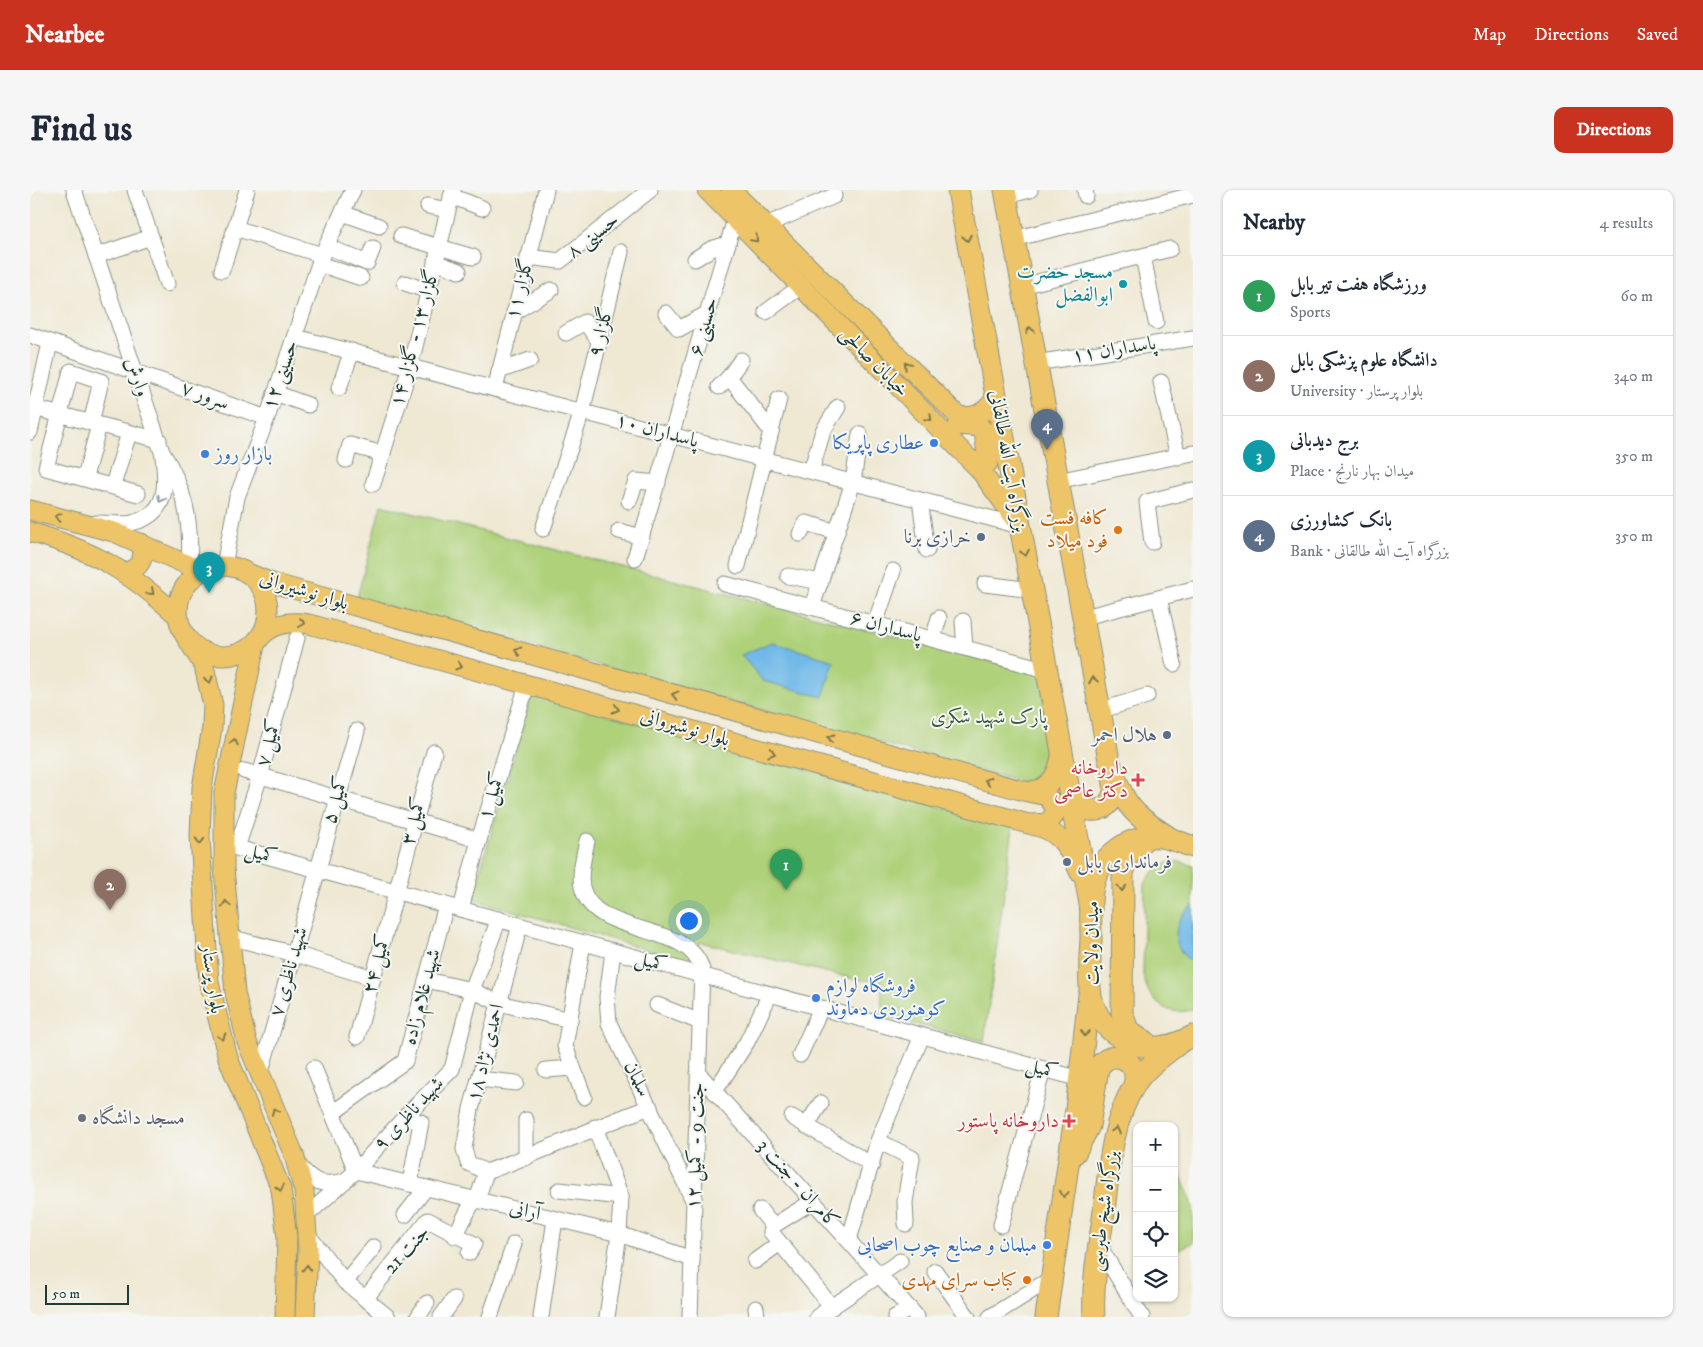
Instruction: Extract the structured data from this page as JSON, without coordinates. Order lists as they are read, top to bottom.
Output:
{
  "streets": {
    "highway": ["بزرگراه آیت الله طالقانی", "میدان ولایت", "بزرگراه شیخ طبرسی"],
    "main road": ["خیابان صالحی", "بلوار نوشیروانی", "بلوار پرستار"],
    "street": [
      "حسینی ۸",
      "گلزار ١١",
      "حسینی ۶",
      "گلزار ٩",
      "گلزار ۱۳ - گلزار ۱۴",
      "پاسداران ١١",
      "حسینی ۱۲",
      "وارش",
      "سرور ۷",
      "پاسداران ١٠",
      "پاسداران ۶",
      "کمیل ۷",
      "کمیل ۱",
      "کمیل ۵",
      "کمیل ۳",
      "کمیل",
      "کمیل ۲۴",
      "شهید ناظری ۷",
      "شهید غلام زاده",
      "احمدی نژاد ۱۸",
      "سلمان",
      "شهید ناظری ۹",
      "جنت 9 - کمیل ۱۲",
      "کامران - جنت 3",
      "آرانی",
      "جنت 21"
    ]
  },
  "crossings": [
    ["حسینی ۸", "گلزار ١١"],
    ["گلزار ١١", "پاسداران ١٠"],
    ["حسینی ۶", "خیابان صالحی"],
    ["حسینی ۶", "پاسداران ١٠"],
    ["گلزار ٩", "پاسداران ١٠"],
    ["گلزار ۱۳ - گلزار ۱۴", "پاسداران ١٠"],
    ["خیابان صالحی", "پاسداران ١٠"],
    ["خیابان صالحی", "بزرگراه آیت الله طالقانی"],
    ["حسینی ۱۲", "وارش"],
    ["حسینی ۱۲", "سرور ۷"],
    ["حسینی ۱۲", "پاسداران ١٠"],
    ["حسینی ۱۲", "بلوار نوشیروانی"],
    ["حسینی ۱۲", "بلوار پرستار"],
    ["وارش", "سرور ۷"],
    ["وارش", "بلوار نوشیروانی"],
    ["وارش", "بلوار پرستار"],
    ["پاسداران ١٠", "بزرگراه آیت الله طالقانی"],
    ["بزرگراه آیت الله طالقانی", "بلوار نوشیروانی"],
    ["بزرگراه آیت الله طالقانی", "پاسداران ۶"],
    ["بزرگراه آیت الله طالقانی", "میدان ولایت"],
    ["بلوار نوشیروانی", "کمیل ۱"],
    ["بلوار نوشیروانی", "بلوار پرستار"],
    ["کمیل ۷", "کمیل"],
    ["کمیل ۷", "بلوار پرستار"],
    ["کمیل ۱", "کمیل"],
    ["کمیل ۵", "کمیل"],
    ["کمیل ۵", "شهید ناظری ۷"],
    ["کمیل ۳", "کمیل"],
    ["کمیل ۳", "کمیل ۲۴"],
    ["کمیل", "کمیل ۲۴"],
    ["کمیل", "شهید ناظری ۷"],
    ["کمیل", "بلوار پرستار"],
    ["کمیل", "شهید غلام زاده"],
    ["کمیل", "احمدی نژاد ۱۸"],
    ["کمیل", "سلمان"],
    ["کمیل", "شهید ناظری ۹"],
    ["کمیل", "جنت 9 - کمیل ۱۲"],
    ["کمیل", "بزرگراه شیخ طبرسی"],
    ["میدان ولایت", "بزرگراه شیخ طبرسی"],
    ["شهید ناظری ۷", "بلوار پرستار"],
    ["بلوار پرستار", "شهید ناظری ۹"],
    ["بلوار پرستار", "آرانی"],
    ["سلمان", "جنت 9 - کمیل ۱۲"],
    ["شهید ناظری ۹", "آرانی"],
    ["جنت 9 - کمیل ۱۲", "کامران - جنت 3"],
    ["جنت 9 - کمیل ۱۲", "آرانی"]
  ],
  "parks": ["پارک شهید شکری"],
  "places": {
    "other": [
      "مسجد حضرت ابوالفضل",
      "عطاری پاپریکا",
      "بازار روز",
      "کافه فست فود میلاد",
      "خرازی برنا",
      "هلال احمر",
      "فرمانداری بابل",
      "فروشگاه لوازم کوهنوردی دماوند",
      "مسجد دانشگاه",
      "مبلمان و صنایع چوب اصحابی",
      "کباب سرای مهدی"
    ],
    "health": ["داروخانه دکتر عاصمی", "داروخانه پاستور"]
  },
  "scale_bar": "50 m",
  "page": {
    "header": "Nearbee",
    "nav": ["Map", "Directions", "Saved"],
    "buttons": "Directions",
    "title": "Find us",
    "heading": ["Nearby", "4 results"],
    "list": [
      {
        "mark": "1",
        "name": "ورزشگاه هفت تیر بابل",
        "note": "Sports",
        "value": "60 m"
      },
      {
        "mark": "2",
        "name": "دانشگاه علوم پزشکی بابل",
        "note": "University · بلوار پرستار",
        "value": "340 m"
      },
      {
        "mark": "3",
        "name": "برج دیدبانی",
        "note": "Place · میدان بهار نارنج",
        "value": "350 m"
      },
      {
        "mark": "4",
        "name": "بانک کشاورزی",
        "note": "Bank · بزرگراه آیت الله طالقانی",
        "value": "350 m"
      }
    ],
    "pins": [
      "4",
      "3",
      "1",
      "2"
    ],
    "map_buttons": ["+", "−"],
    "scale": "50 m"
  }
}
